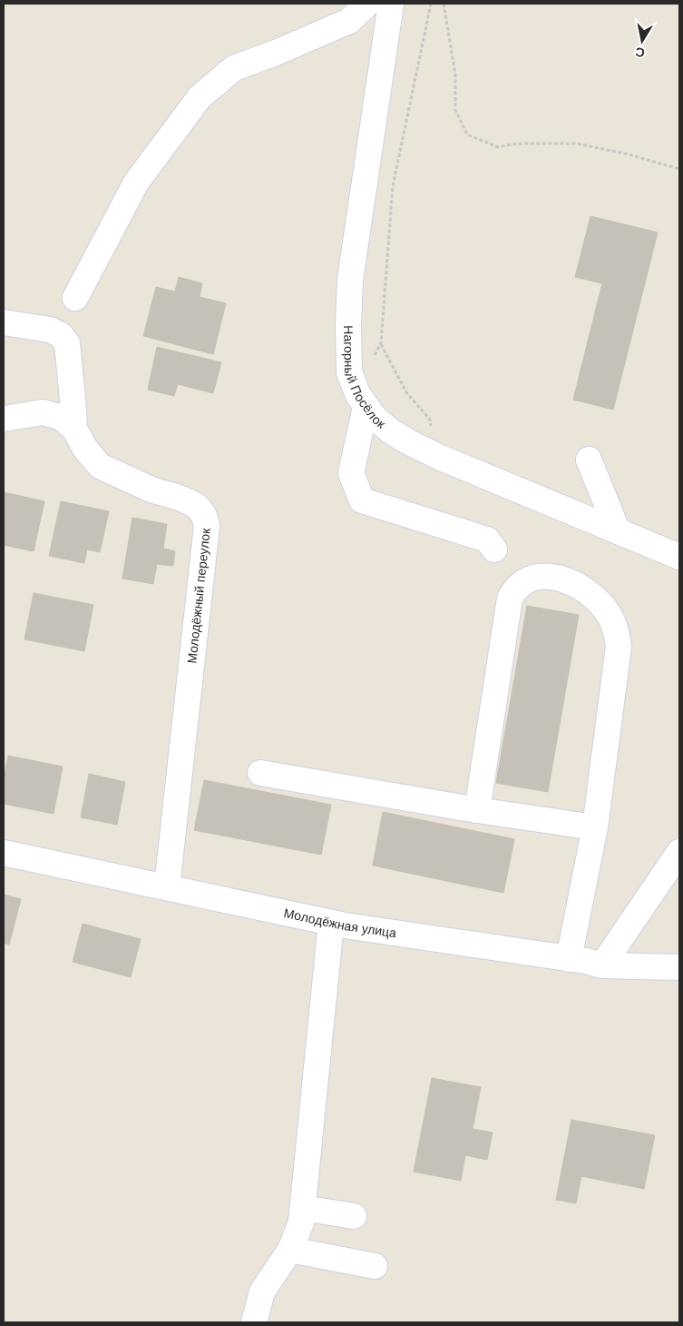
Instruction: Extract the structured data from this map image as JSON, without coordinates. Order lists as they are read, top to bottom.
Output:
{
  "streets": {
    "street": ["Нагорный Посёлок", "Молодёжный переулок", "Молодёжная улица"]
  },
  "crossings": [
    ["Молодёжный переулок", "Молодёжная улица"]
  ],
  "north": "bottom"
}
